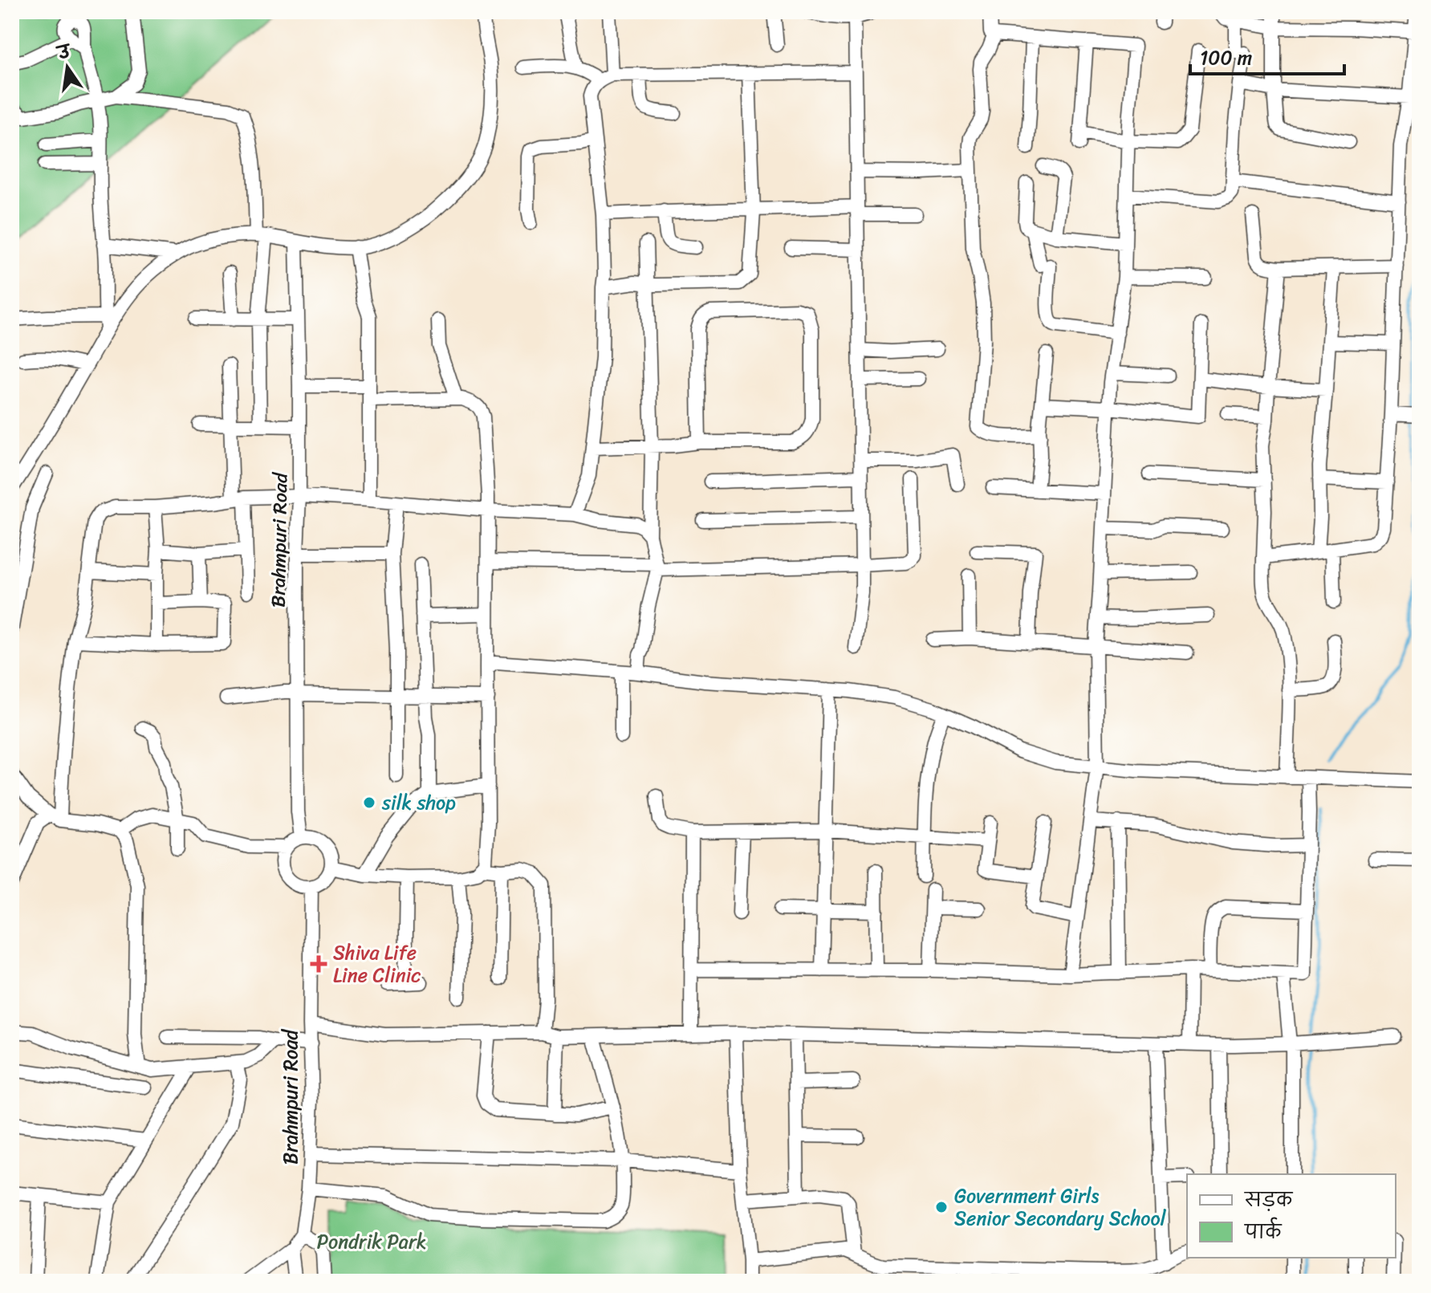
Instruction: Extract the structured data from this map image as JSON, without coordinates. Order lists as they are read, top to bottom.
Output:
{
  "streets": {
    "street": ["Brahmpuri Road"]
  },
  "parks": ["Pondrik Park"],
  "places": {
    "other": ["silk shop", "Government Girls Senior Secondary School"],
    "health": ["Shiva Life Line Clinic"]
  },
  "legend": ["सड़क", "पार्क"],
  "scale_bar": "100 m",
  "north": "top"
}
